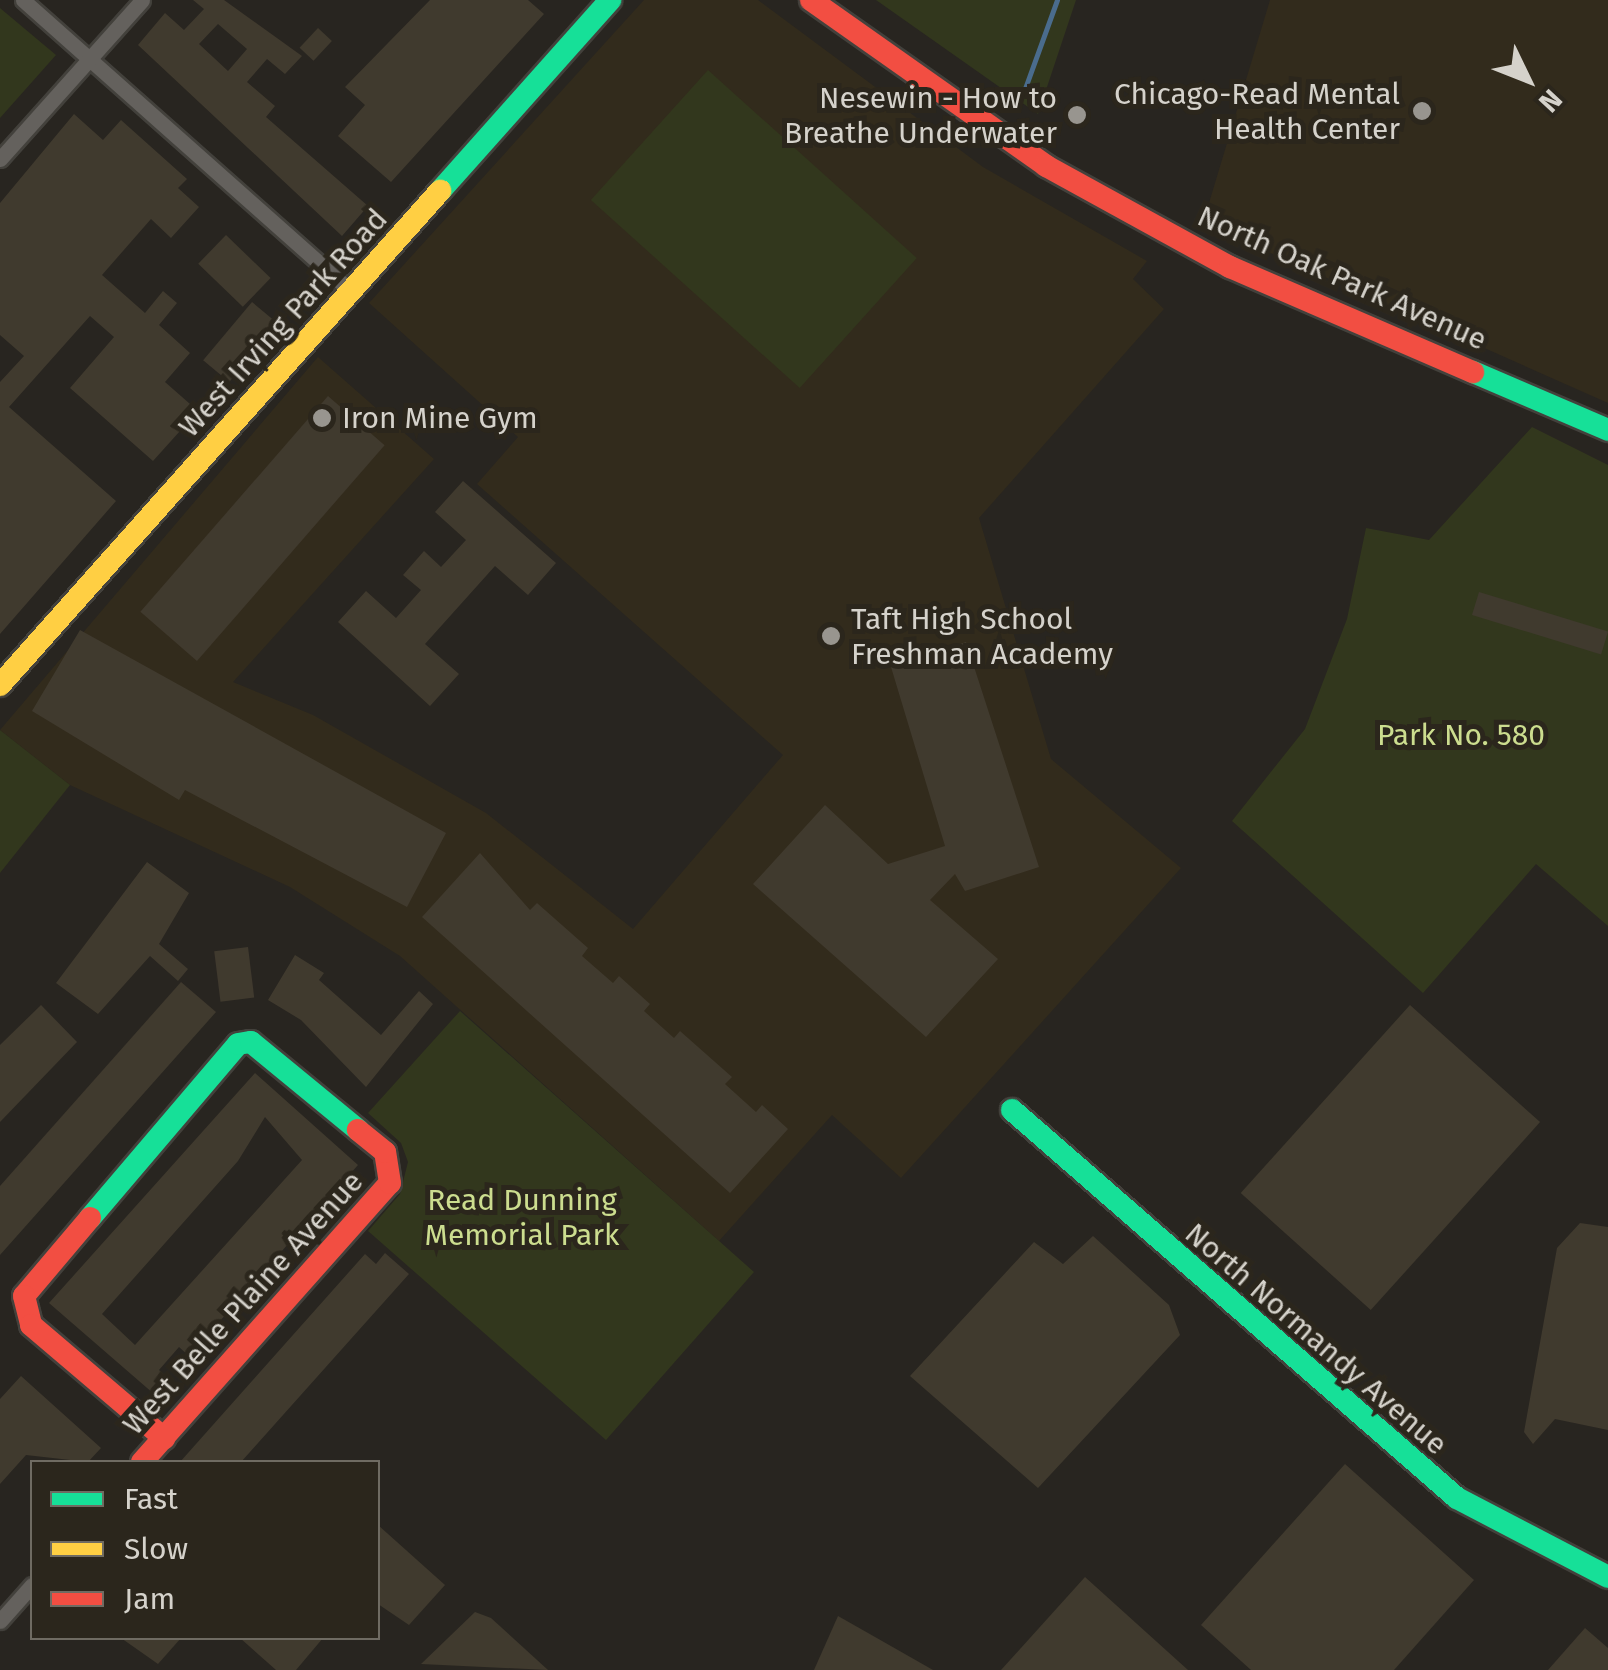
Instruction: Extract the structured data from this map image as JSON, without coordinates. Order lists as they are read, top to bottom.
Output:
{
  "streets": {
    "street": [
      "North Oak Park Avenue",
      "West Irving Park Road",
      "West Belle Plaine Avenue",
      "North Normandy Avenue"
    ]
  },
  "parks": ["Park No. 580", "Read Dunning Memorial Park"],
  "places": [
    "Chicago-Read Mental Health Center",
    "Nesewin - How to Breathe Underwater",
    "Iron Mine Gym",
    "Taft High School Freshman Academy"
  ],
  "legend": ["Fast", "Slow", "Jam"],
  "north": "bottom right"
}
